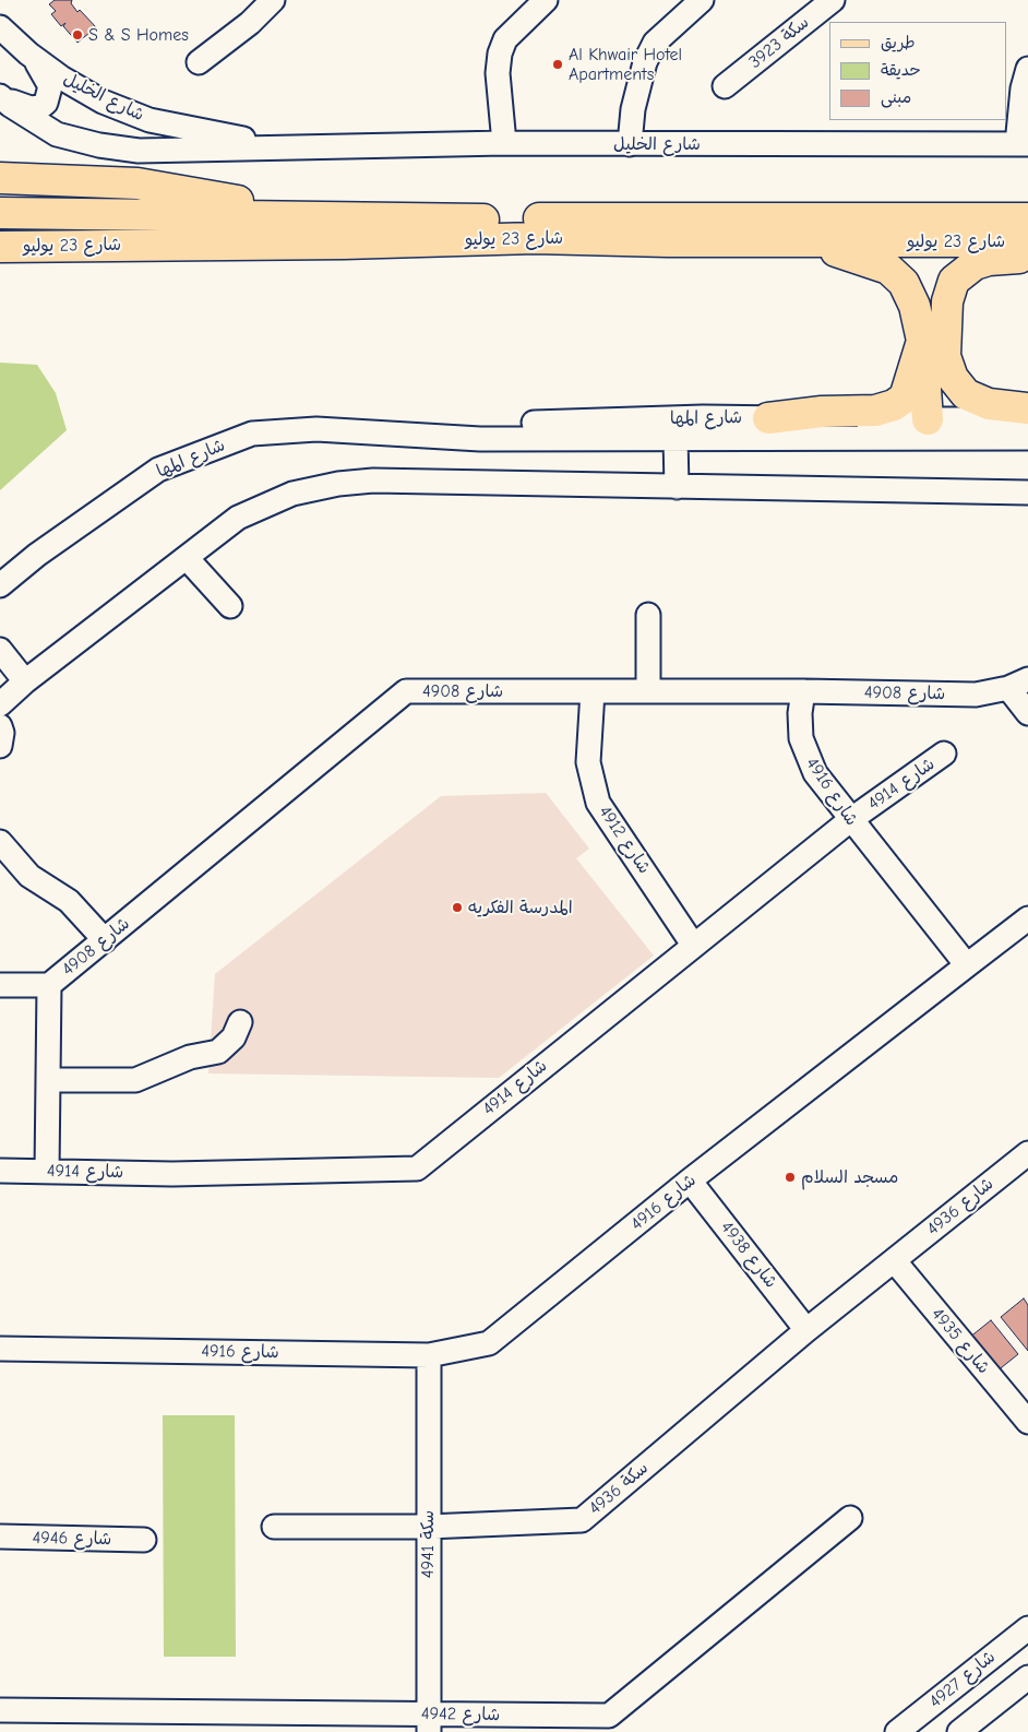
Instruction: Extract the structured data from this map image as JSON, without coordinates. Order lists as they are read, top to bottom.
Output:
{
  "streets": {
    "main road": ["شارع 23 يوليو"],
    "street": [
      "سكة 3923",
      "شارع الخليل",
      "شارع المها",
      "4908 شارع",
      "4914 شارع",
      "4916 شارع",
      "4912 شارع",
      "4936 شارع",
      "شارع 4938",
      "4935 شارع",
      "سكة 4936",
      "4946 شارع",
      "سكة 4941",
      "شارع 4927",
      "4942 شارع"
    ]
  },
  "crossings": [
    ["4908 شارع", "4916 شارع"],
    ["4908 شارع", "4912 شارع"],
    ["4914 شارع", "4916 شارع"],
    ["4914 شارع", "4912 شارع"],
    ["4916 شارع", "شارع 4938"],
    ["4916 شارع", "سكة 4941"],
    ["4936 شارع", "4935 شارع"],
    ["4936 شارع", "سكة 4936"],
    ["شارع 4938", "سكة 4936"],
    ["4935 شارع", "سكة 4936"],
    ["سكة 4936", "سكة 4941"],
    ["سكة 4941", "4942 شارع"]
  ],
  "places": [
    "S & S Homes",
    "Al Khwair Hotel Apartments",
    "المدرسة الفكريه",
    "مسجد السلام"
  ],
  "legend": ["طريق", "حديقة", "مبنى"]
}
